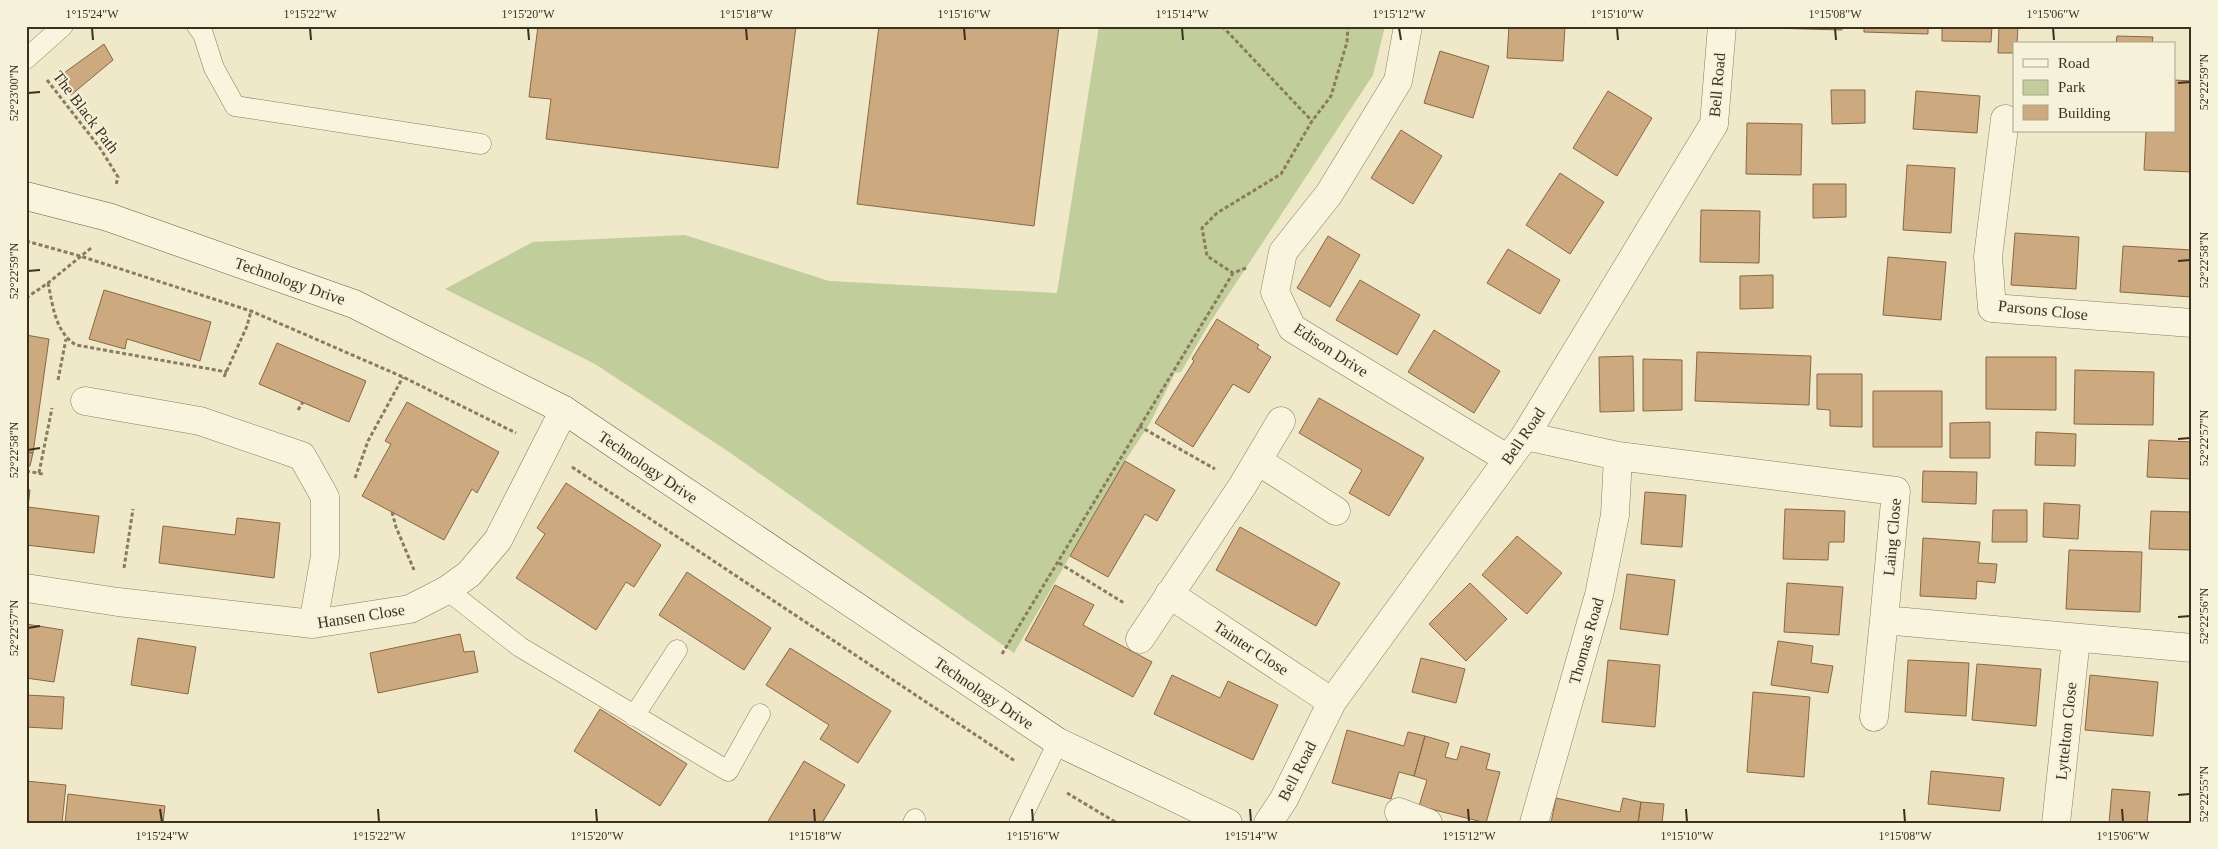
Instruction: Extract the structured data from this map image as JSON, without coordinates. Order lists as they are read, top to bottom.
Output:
{
  "streets": {
    "street": [
      "Bell Road",
      "Technology Drive",
      "Parsons Close",
      "Edison Drive",
      "Laing Close",
      "Hansen Close",
      "Thomas Road",
      "Tainter Close",
      "Lyttelton Close"
    ],
    "path": ["The Black Path"]
  },
  "crossings": [
    ["Bell Road", "Edison Drive"],
    ["Bell Road", "Laing Close"],
    ["Bell Road", "Tainter Close"],
    ["The Black Path", "Technology Drive"],
    ["Technology Drive", "Hansen Close"],
    ["Laing Close", "Thomas Road"]
  ],
  "legend": ["Road", "Park", "Building"],
  "coordinates": [
    "1°15'24\"W",
    "1°15'22\"W",
    "1°15'20\"W",
    "1°15'18\"W",
    "1°15'16\"W",
    "1°15'14\"W",
    "1°15'12\"W",
    "1°15'10\"W",
    "1°15'08\"W",
    "1°15'06\"W",
    "52°22'59\"N",
    "52°23'00\"N",
    "52°22'58\"N",
    "52°22'57\"N",
    "52°22'56\"N",
    "52°22'55\"N"
  ]
}
